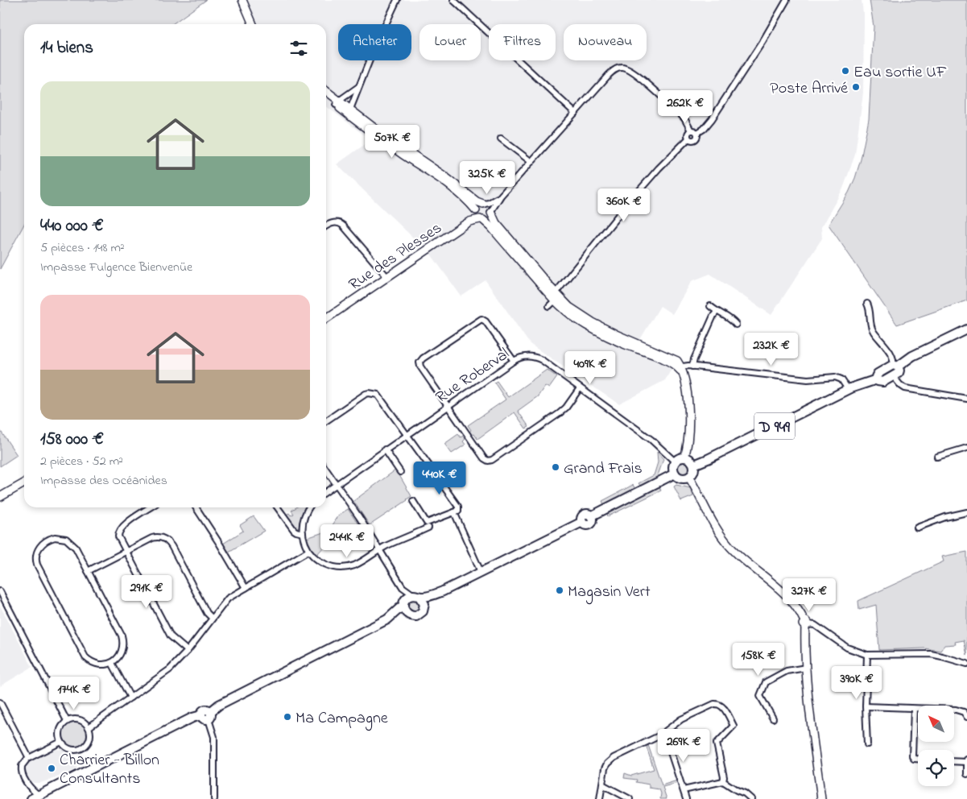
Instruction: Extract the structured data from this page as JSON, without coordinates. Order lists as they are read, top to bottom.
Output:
{
  "streets": {
    "main road": ["D 949"],
    "street": ["Rue des Plesses", "Rue Roberval"]
  },
  "crossings": [
    ["Rue Roberval", "D 949"]
  ],
  "places": [
    "Eau sortie UF",
    "Poste Arrivé",
    "Grand Frais",
    "Magasin Vert",
    "Ma Campagne",
    "Charrier - Billon Consultants"
  ],
  "north": "top left",
  "page": {
    "chip": [
      "Acheter",
      "Louer",
      "Filtres",
      "Nouveau"
    ],
    "heading": "14 biens",
    "list": [
      {
        "name": "440 000 €",
        "note": "5 pièces · 148 m² · Impasse Fulgence Bienvenüe"
      },
      {
        "name": "158 000 €",
        "note": "2 pièces · 52 m² · Impasse des Océanides"
      }
    ],
    "price": [
      "262K €",
      "507K €",
      "325K €",
      "360K €",
      "232K €",
      "409K €",
      "440K €",
      "244K €",
      "291K €",
      "327K €",
      "158K €",
      "390K €",
      "174K €",
      "269K €"
    ]
  }
}
